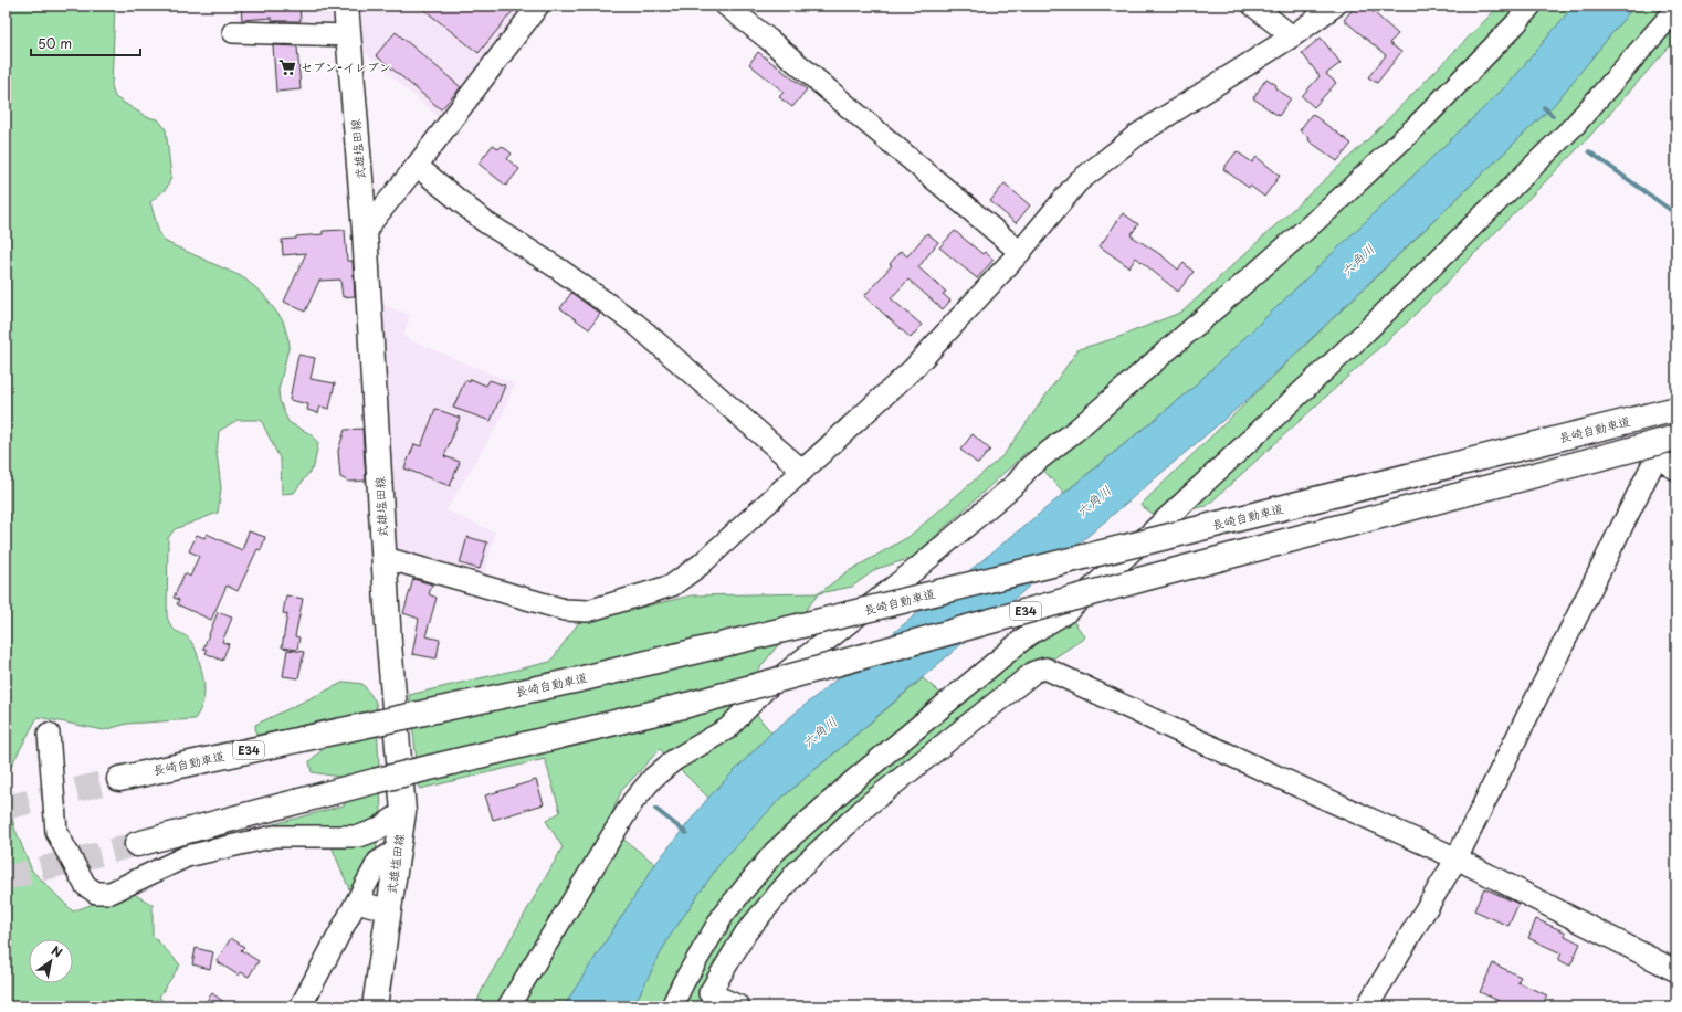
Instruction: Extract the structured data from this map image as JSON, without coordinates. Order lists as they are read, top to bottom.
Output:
{
  "streets": {
    "main road": ["武雄塩田線", "長崎自動車道", "E34"]
  },
  "water": ["六角川"],
  "places": {
    "supermarket": ["セブン-イレブン"]
  },
  "scale_bar": "50 m",
  "north": "top right"
}
